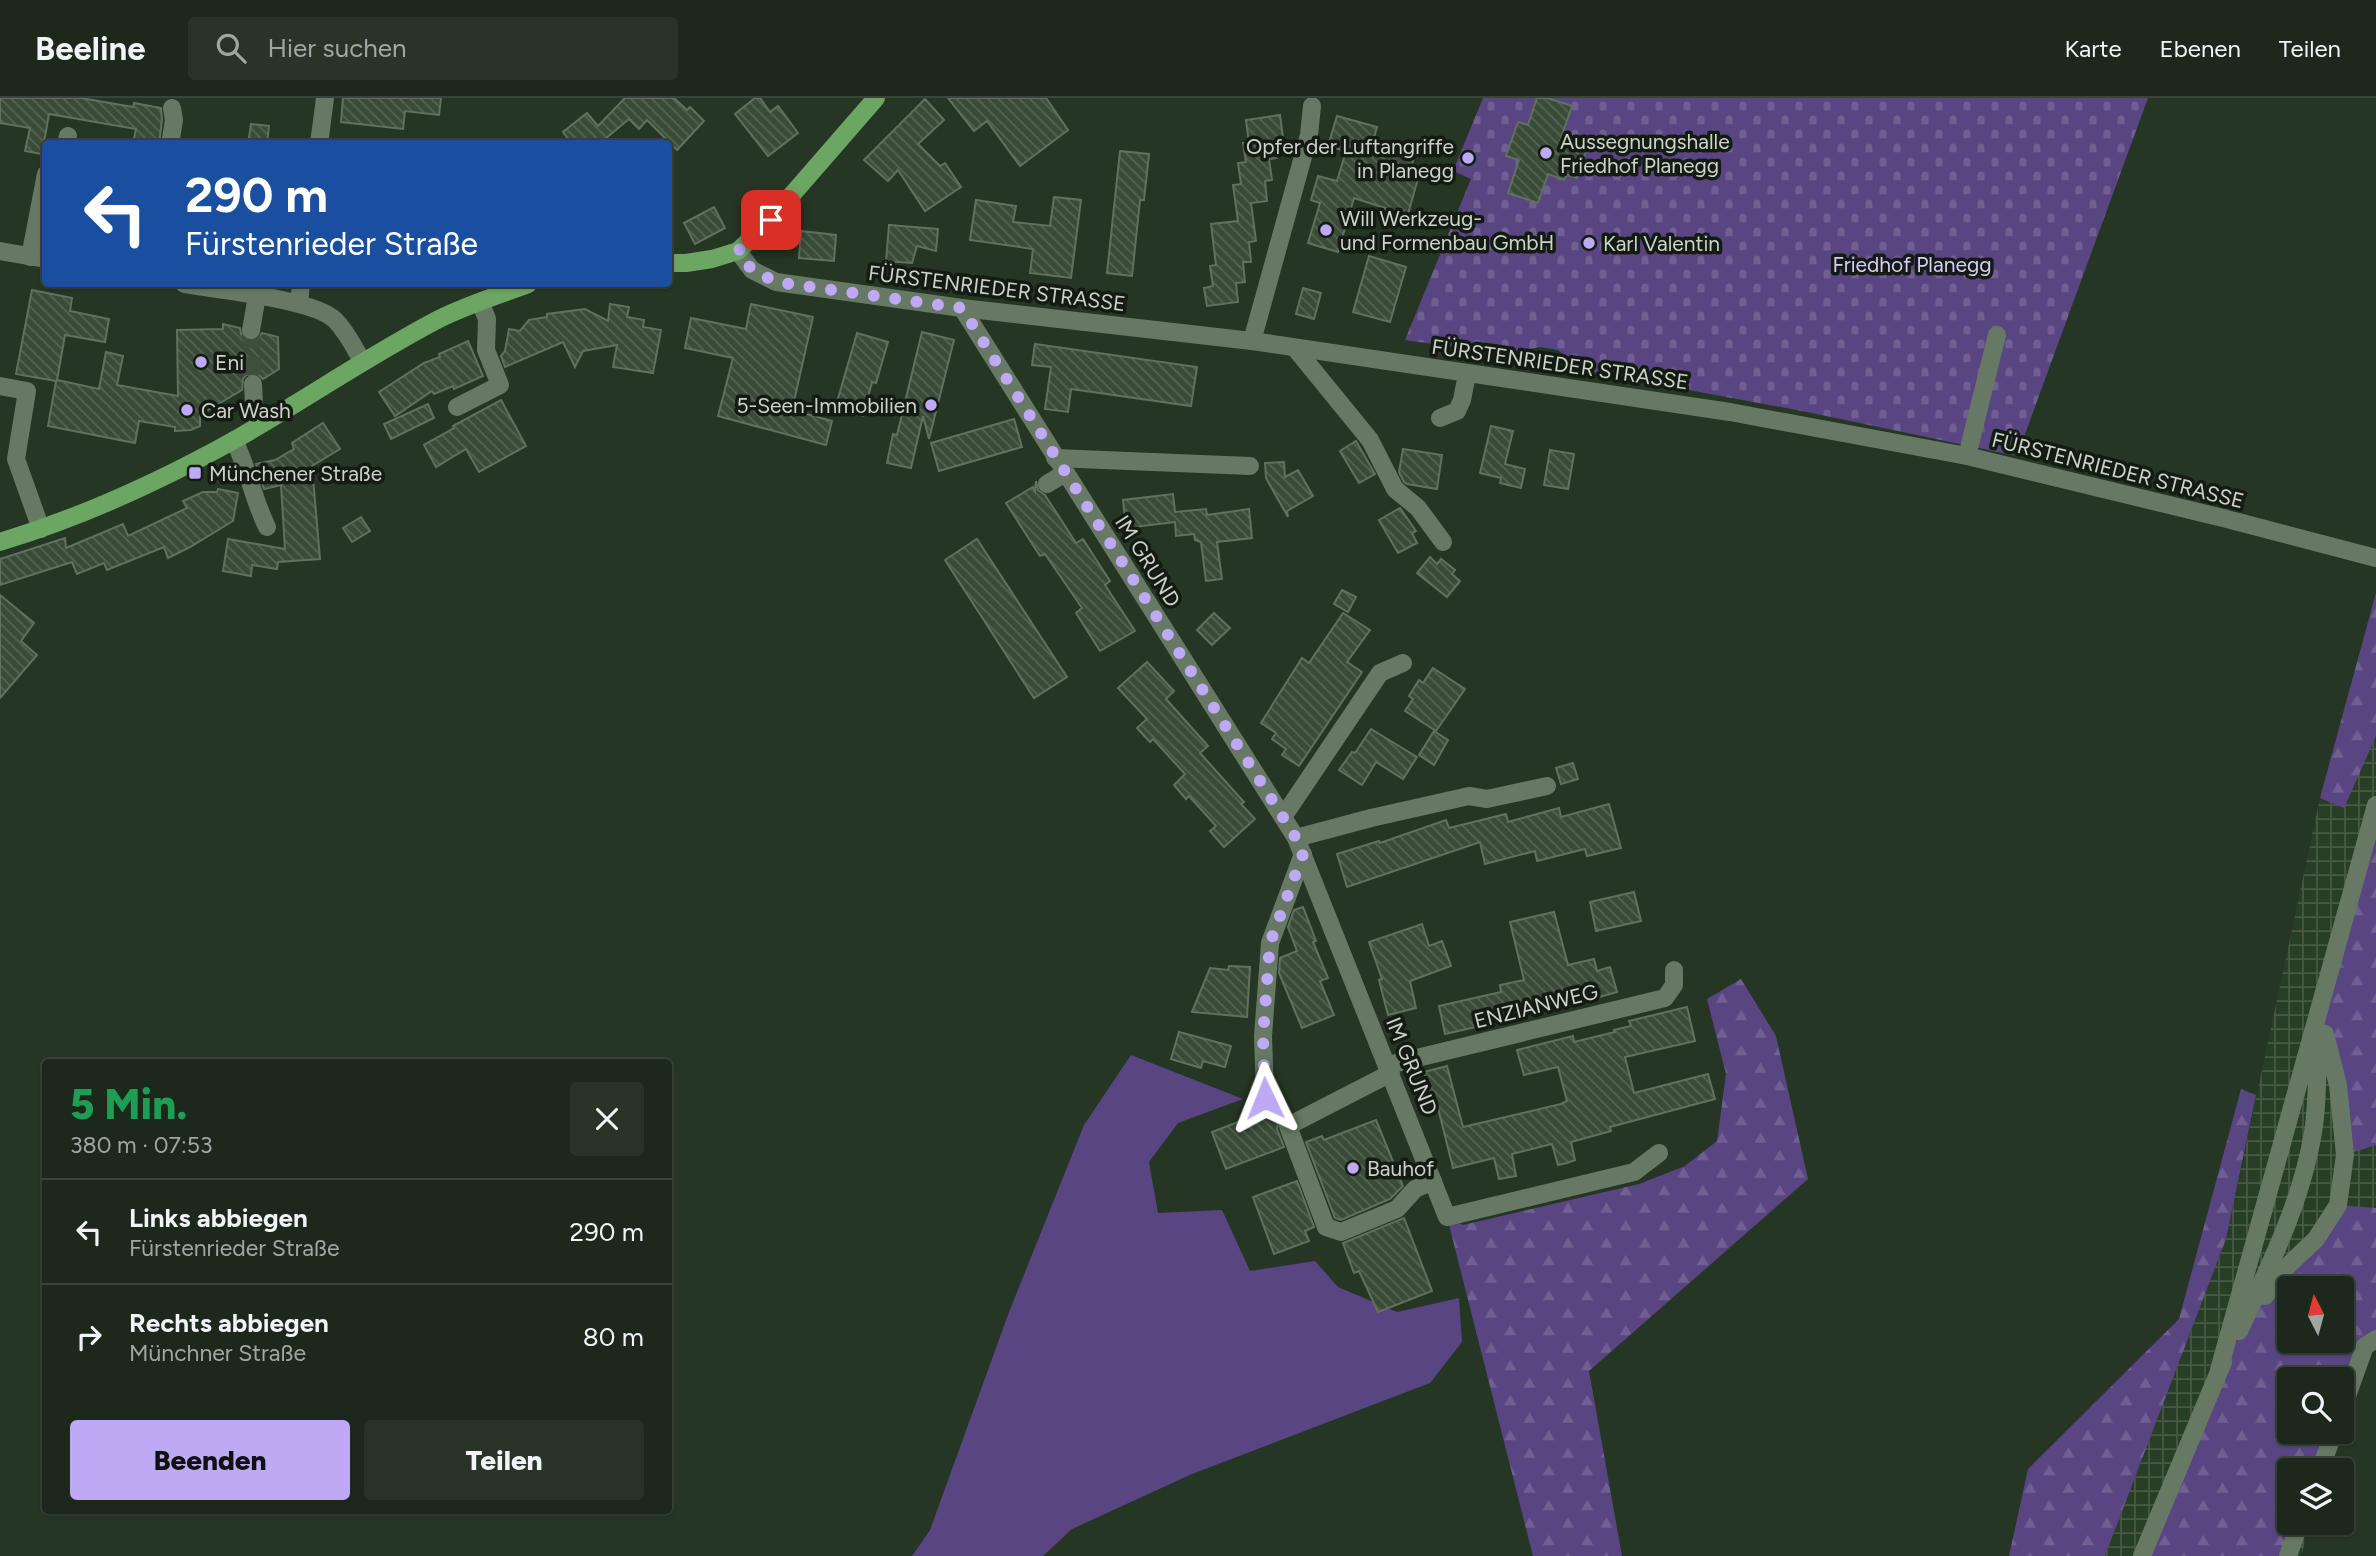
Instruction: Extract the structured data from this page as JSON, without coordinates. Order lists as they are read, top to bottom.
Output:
{
  "streets": {
    "street": ["FÜRSTENRIEDER STRASSE", "IM GRUND", "ENZIANWEG"]
  },
  "crossings": [
    ["FÜRSTENRIEDER STRASSE", "IM GRUND"],
    ["IM GRUND", "ENZIANWEG"]
  ],
  "parks": ["Friedhof Planegg"],
  "places": {
    "other": [
      "Aussegnungshalle Friedhof Planegg",
      "Opfer der Luftangriffe in Planegg",
      "Will Werkzeug- und Formenbau GmbH",
      "Karl Valentin",
      "Eni",
      "5-Seen-Immobilien",
      "Car Wash",
      "Bauhof"
    ],
    "transit": ["Münchener Straße"]
  },
  "north": "top",
  "page": {
    "header": "Beeline",
    "search": "Hier suchen",
    "nav": ["Karte", "Ebenen", "Teilen"],
    "turn": ["290 m", "Fürstenrieder Straße"],
    "heading": ["5 Min.", "380 m · 07:53"],
    "list": [
      {
        "name": "Links abbiegen",
        "note": "Fürstenrieder Straße",
        "value": "290 m"
      },
      {
        "name": "Rechts abbiegen",
        "note": "Münchner Straße",
        "value": "80 m"
      }
    ],
    "buttons": ["Beenden", "Teilen"]
  }
}
